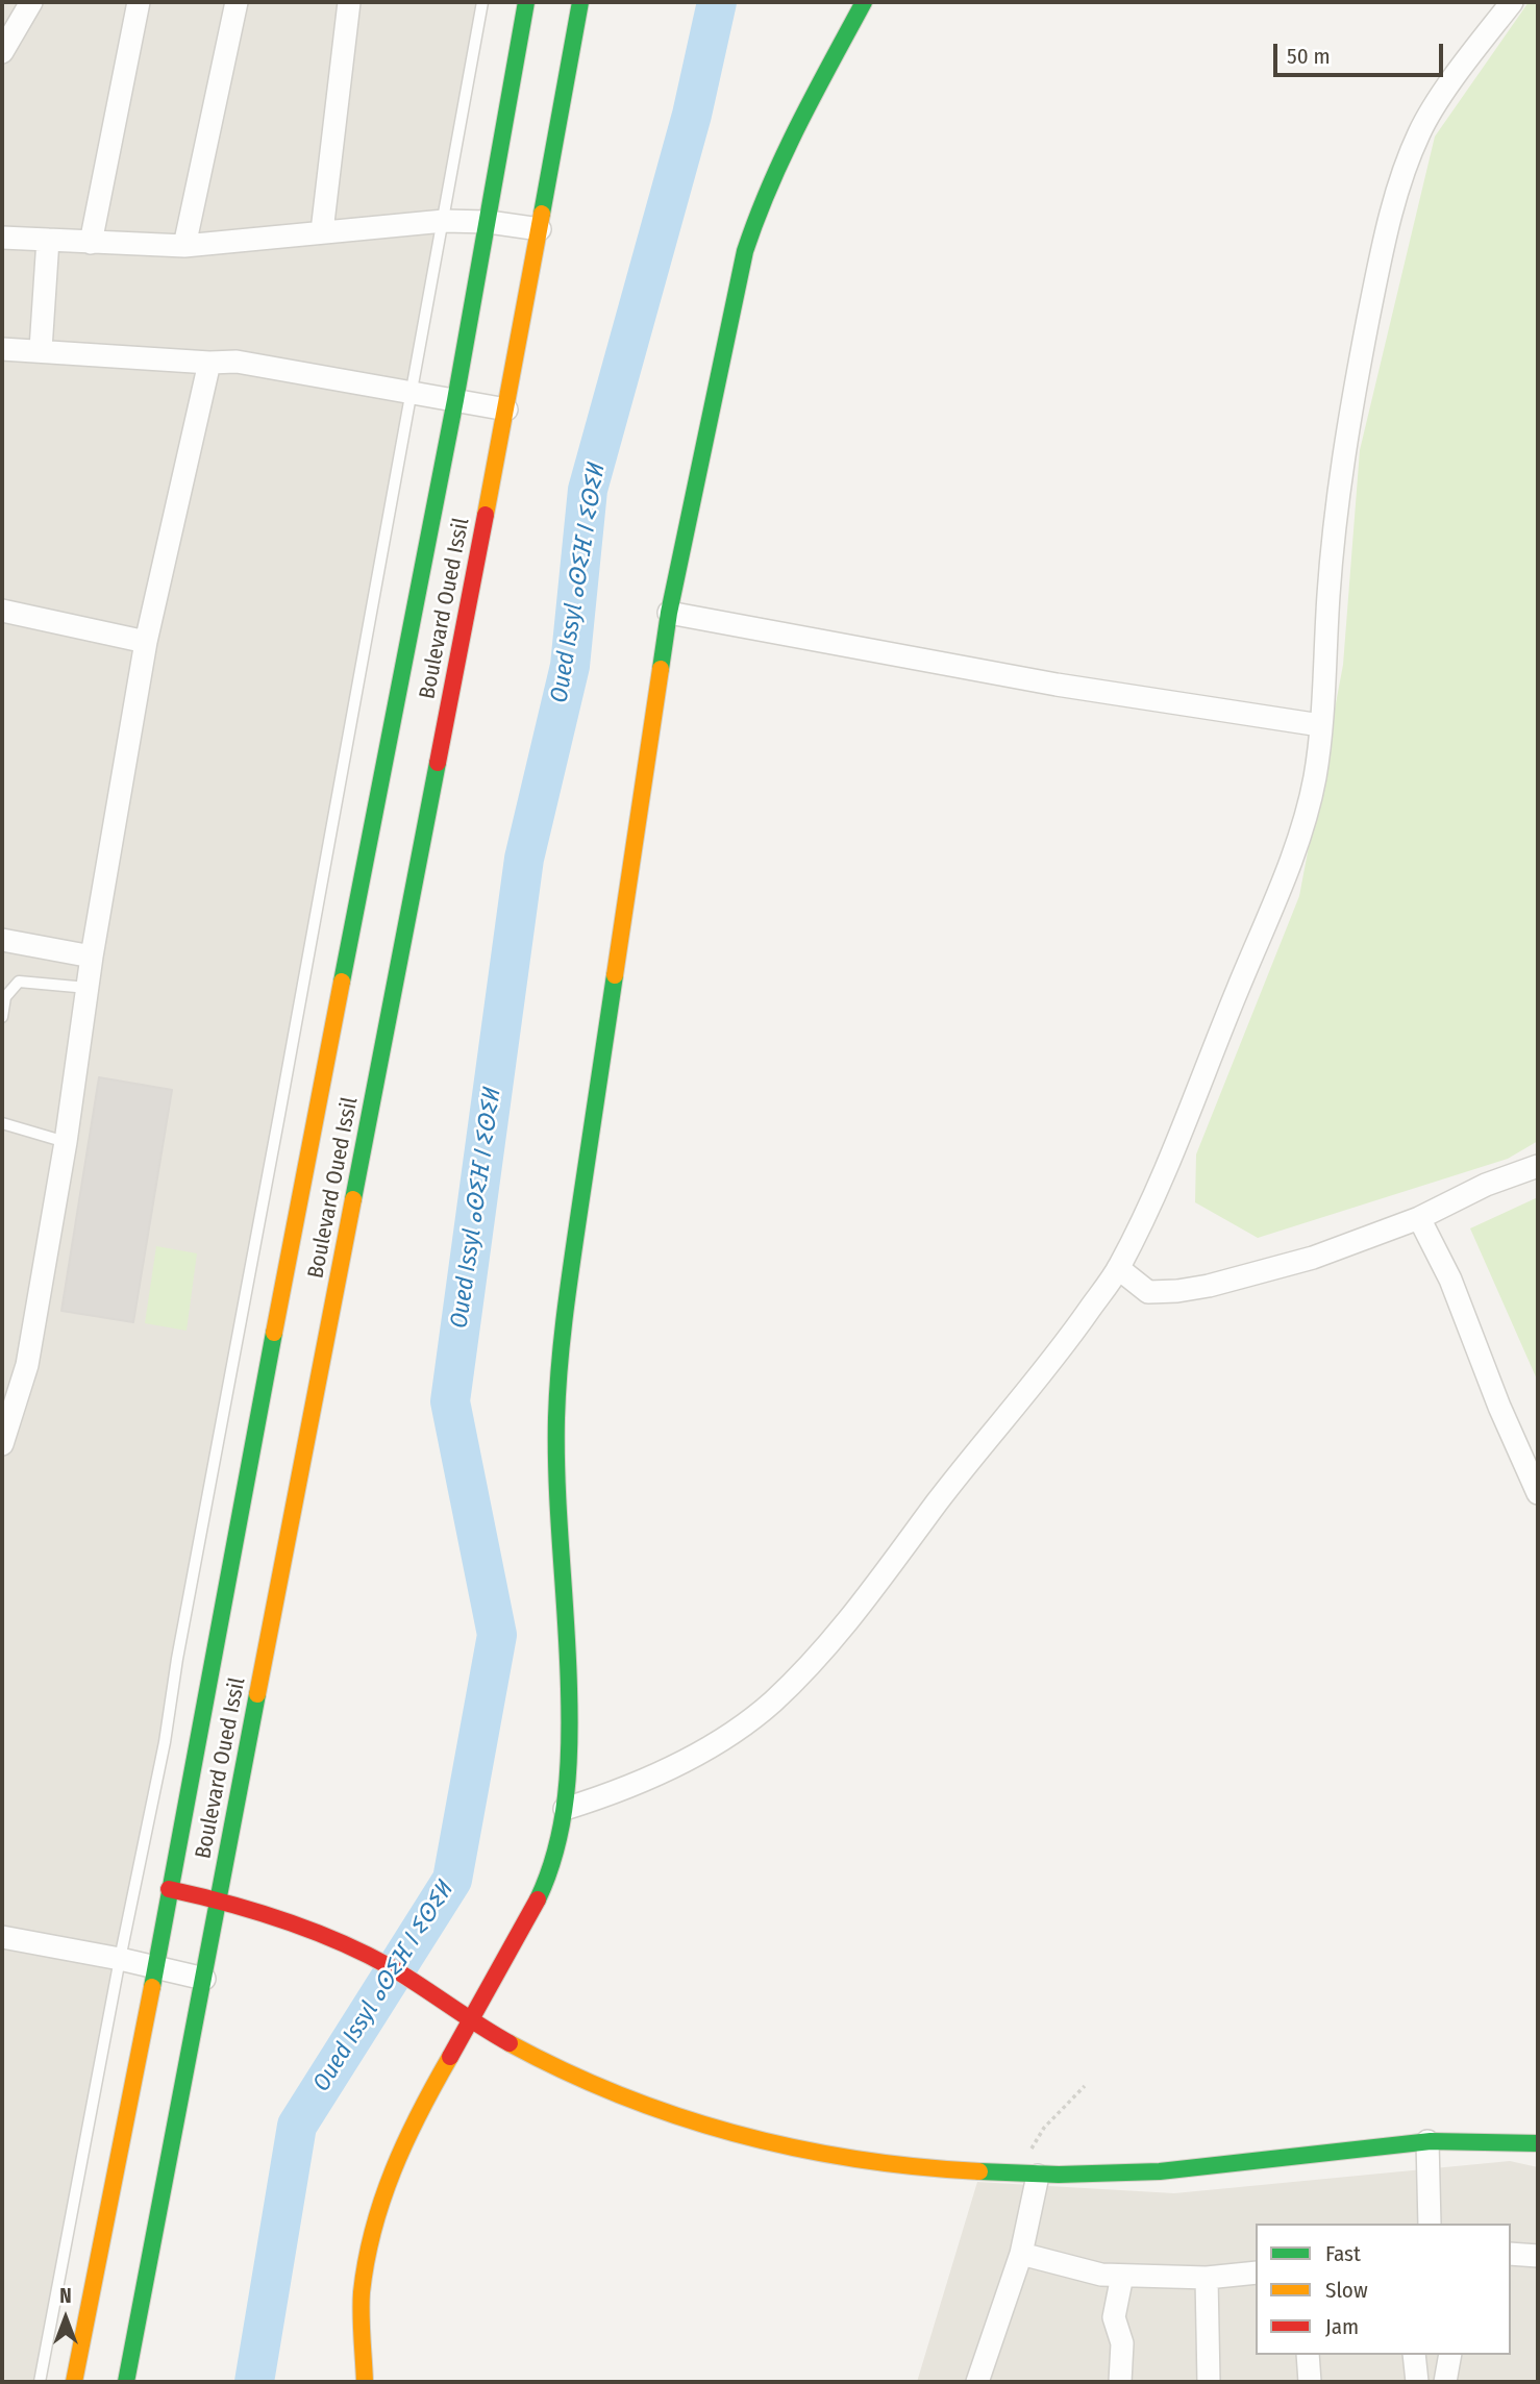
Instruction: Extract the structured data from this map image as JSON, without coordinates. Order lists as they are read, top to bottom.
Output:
{
  "streets": {
    "main road": ["Boulevard Oued Issil"]
  },
  "water": ["Oued Issyl ⴰⵙⵉⴼ ⵏ ⵉⵙⵉⵍ"],
  "legend": ["Fast", "Slow", "Jam"],
  "scale_bar": "50 m",
  "north": "top"
}
